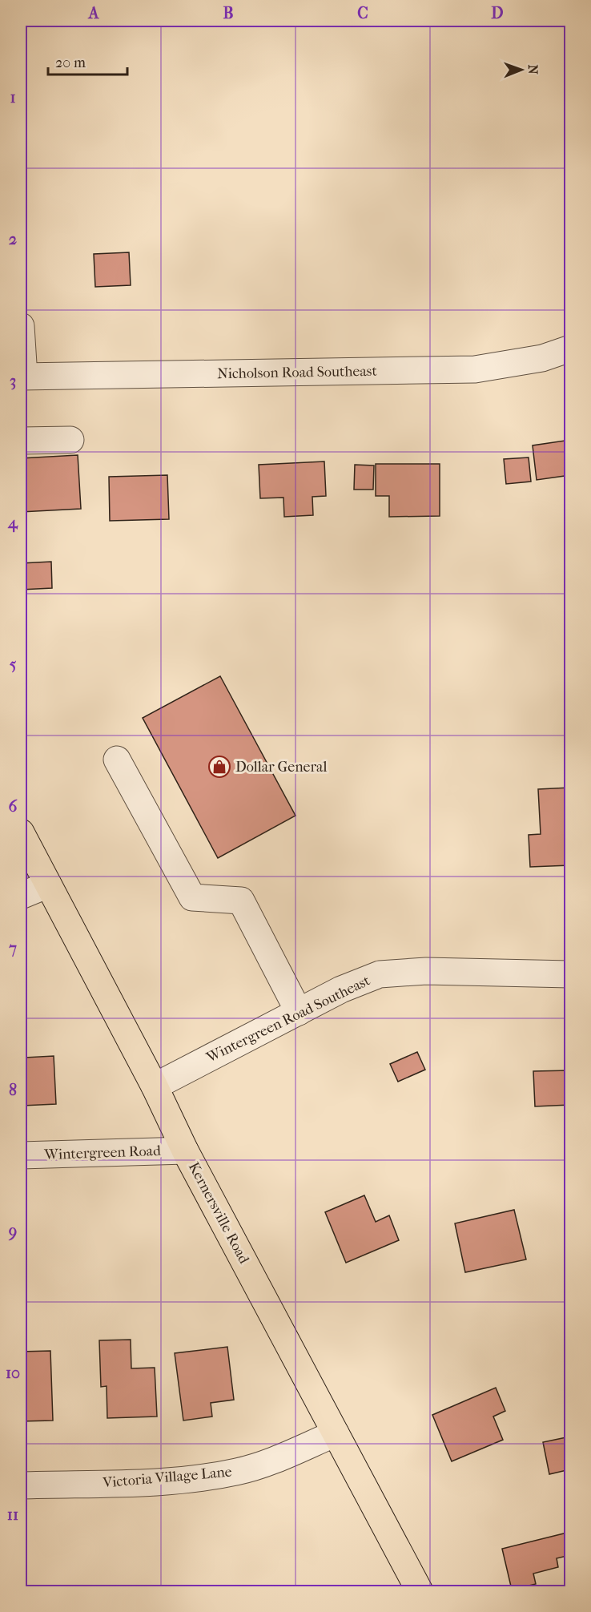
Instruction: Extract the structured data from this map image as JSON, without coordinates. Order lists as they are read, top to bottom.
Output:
{
  "streets": {
    "main road": ["Kernersville Road"],
    "street": [
      "Nicholson Road Southeast",
      "Wintergreen Road Southeast",
      "Wintergreen Road",
      "Victoria Village Lane"
    ]
  },
  "crossings": [
    ["Wintergreen Road Southeast", "Kernersville Road"],
    ["Wintergreen Road", "Kernersville Road"],
    ["Kernersville Road", "Victoria Village Lane"]
  ],
  "places": {
    "shop": ["Dollar General"]
  },
  "scale_bar": "20 m",
  "north": "right",
  "grid": {
    "columns": [
      "A",
      "B",
      "C",
      "D"
    ],
    "rows": [
      "1",
      "2",
      "3",
      "4",
      "5",
      "6",
      "7",
      "8",
      "9",
      "10",
      "11"
    ]
  }
}
